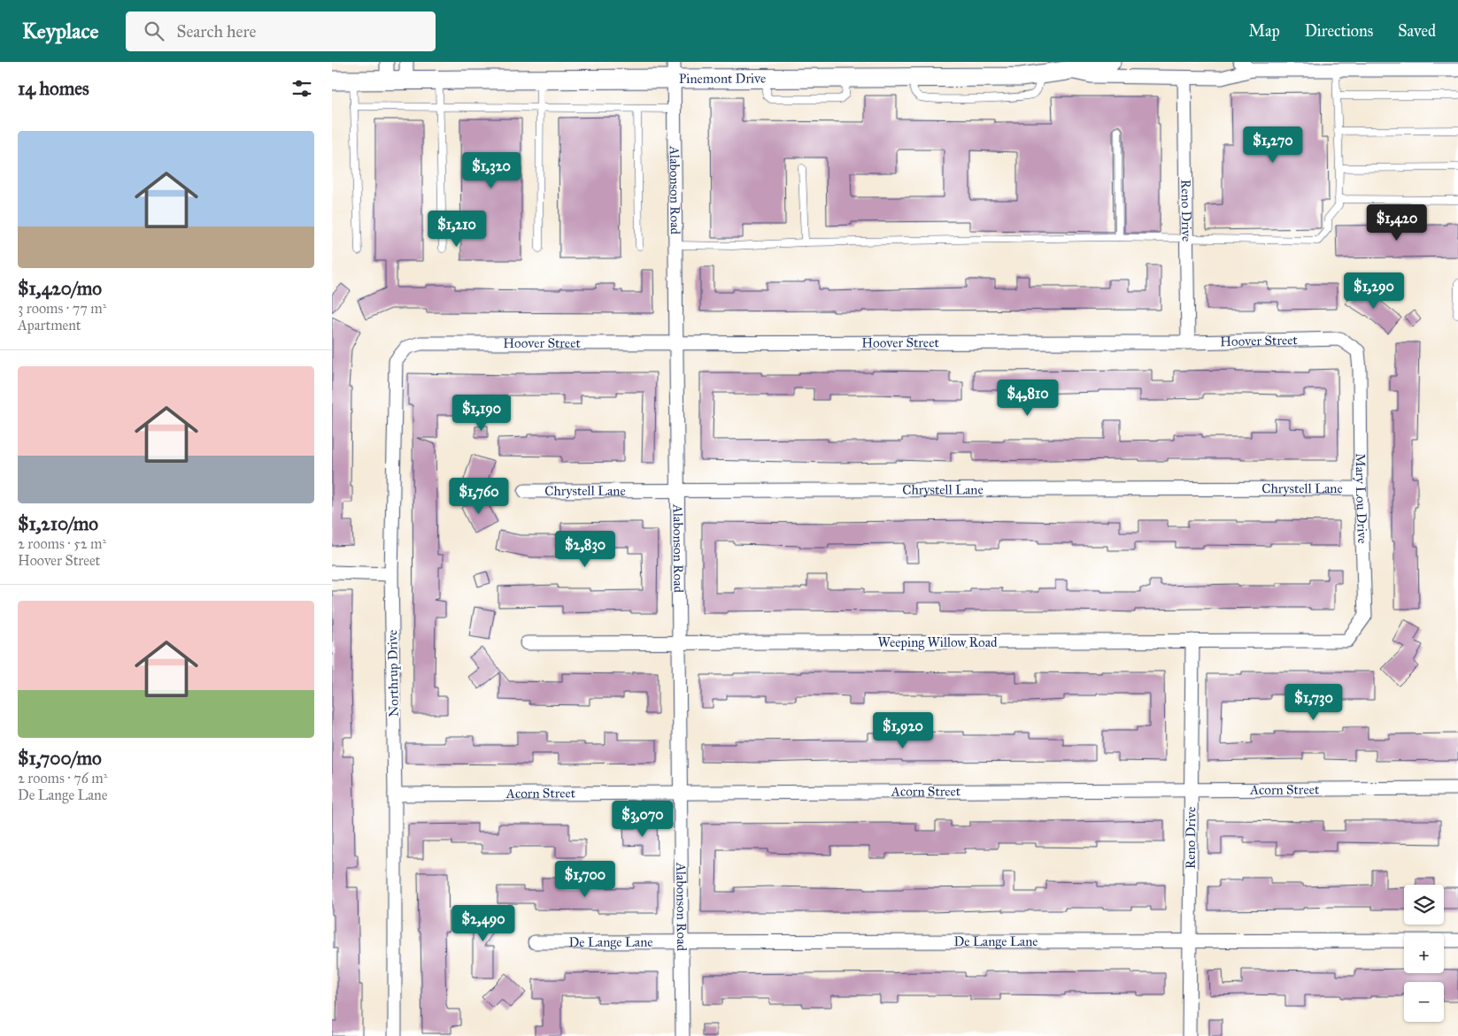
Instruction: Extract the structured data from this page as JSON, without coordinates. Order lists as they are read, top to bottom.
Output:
{
  "streets": {
    "main road": ["Pinemont Drive"],
    "street": [
      "Alabonson Road",
      "Reno Drive",
      "Hoover Street",
      "Chrystell Lane",
      "Mary Lou Drive",
      "Weeping Willow Road",
      "Northrup Drive",
      "Acorn Street",
      "De Lange Lane"
    ]
  },
  "crossings": [
    ["Pinemont Drive", "Alabonson Road"],
    ["Alabonson Road", "Hoover Street"],
    ["Alabonson Road", "Chrystell Lane"],
    ["Alabonson Road", "Weeping Willow Road"],
    ["Alabonson Road", "Acorn Street"],
    ["Alabonson Road", "De Lange Lane"],
    ["Reno Drive", "Hoover Street"],
    ["Reno Drive", "Weeping Willow Road"],
    ["Reno Drive", "Acorn Street"],
    ["Reno Drive", "De Lange Lane"],
    ["Hoover Street", "Mary Lou Drive"],
    ["Hoover Street", "Northrup Drive"],
    ["Chrystell Lane", "Mary Lou Drive"],
    ["Mary Lou Drive", "Weeping Willow Road"],
    ["Northrup Drive", "Acorn Street"]
  ],
  "page": {
    "header": "Keyplace",
    "search": "Search here",
    "nav": ["Map", "Directions", "Saved"],
    "heading": "14 homes",
    "list": [
      {
        "name": "$1,420/mo",
        "note": "3 rooms · 77 m² · Apartment"
      },
      {
        "name": "$1,210/mo",
        "note": "2 rooms · 52 m² · Hoover Street"
      },
      {
        "name": "$1,700/mo",
        "note": "2 rooms · 76 m² · De Lange Lane"
      }
    ],
    "price": [
      "$1,270",
      "$1,320",
      "$1,420",
      "$1,210",
      "$1,290",
      "$4,810",
      "$1,190",
      "$1,760",
      "$2,830",
      "$1,730",
      "$1,920",
      "$3,070",
      "$1,700",
      "$2,490"
    ],
    "map_buttons": ["+", "−"]
  }
}
